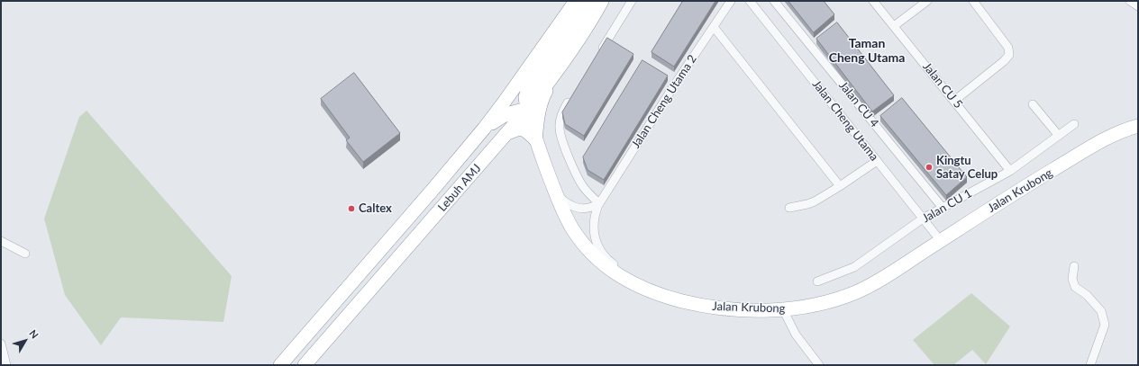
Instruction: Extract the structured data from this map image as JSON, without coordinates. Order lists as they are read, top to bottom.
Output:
{
  "streets": {
    "main road": ["Lebuh AMJ", "Jalan Krubong"],
    "street": [
      "Jalan CU 5",
      "Jalan Cheng Utama 2",
      "Jalan CU 4",
      "Jalan Cheng Utama",
      "Jalan CU 1"
    ]
  },
  "crossings": [
    ["Jalan CU 5", "Jalan CU 1"],
    ["Jalan Cheng Utama 2", "Jalan Krubong"],
    ["Jalan CU 4", "Jalan CU 1"],
    ["Jalan Cheng Utama", "Jalan Krubong"],
    ["Jalan Cheng Utama", "Jalan CU 1"],
    ["Lebuh AMJ", "Jalan Krubong"]
  ],
  "districts": ["Taman Cheng Utama"],
  "places": ["Kingtu Satay Celup", "Caltex"],
  "north": "top right"
}
